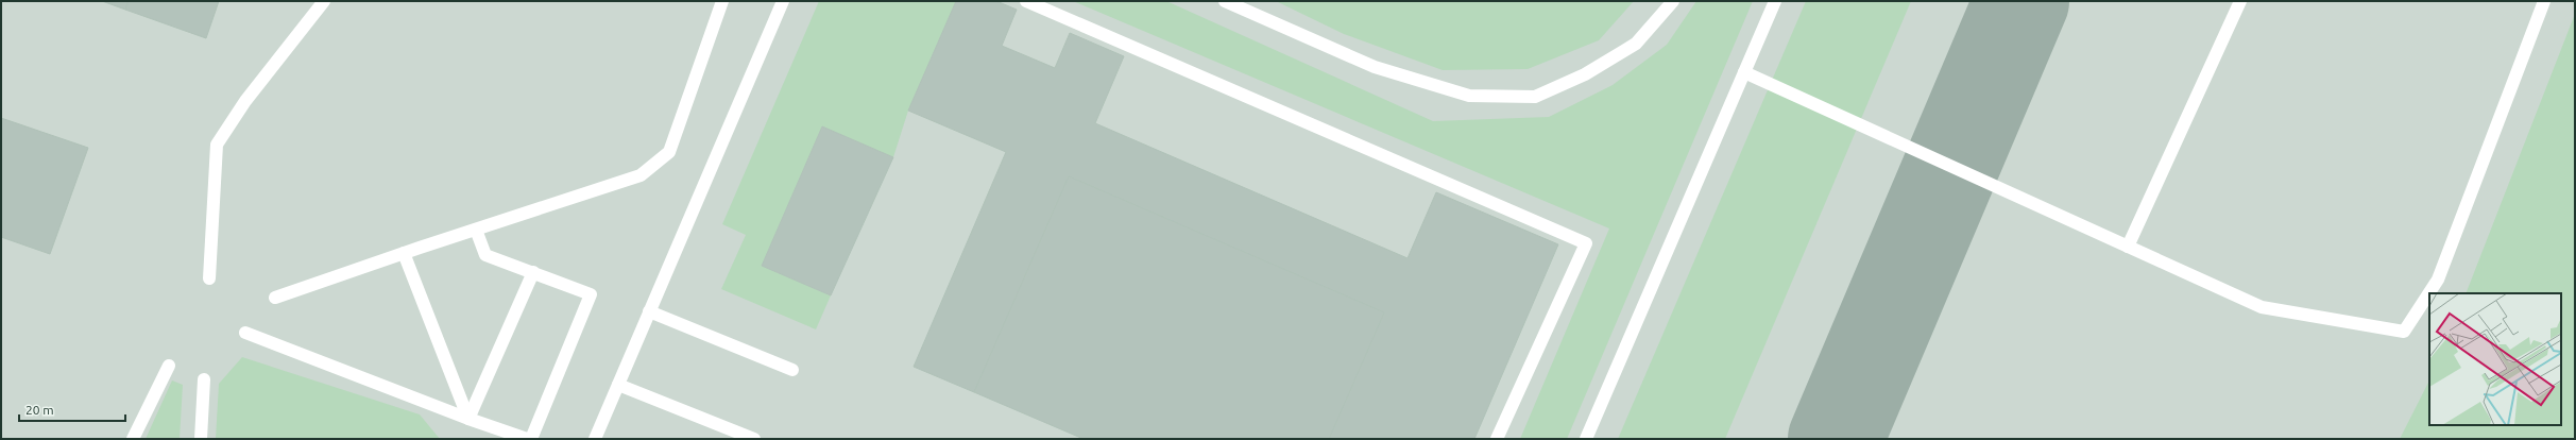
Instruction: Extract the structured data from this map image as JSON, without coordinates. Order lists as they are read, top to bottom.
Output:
{
  "scale_bar": "20 m"
}
